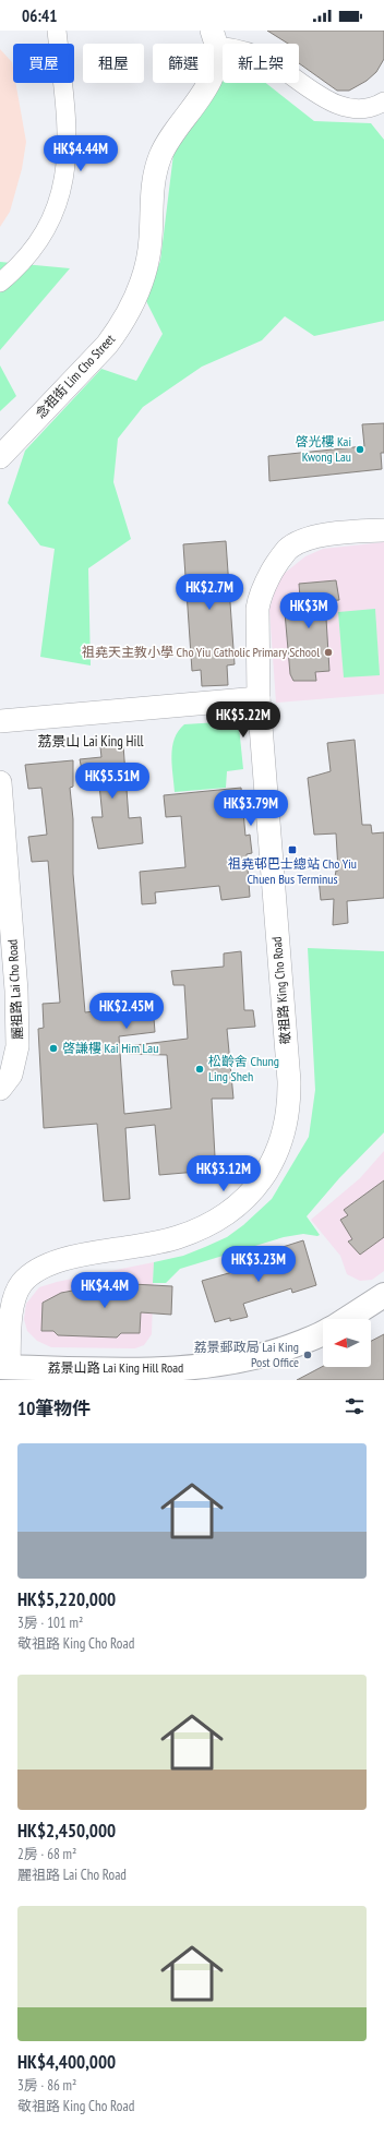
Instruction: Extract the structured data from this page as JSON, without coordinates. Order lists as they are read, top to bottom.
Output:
{
  "streets": {
    "main road": ["荔景山路 Lai King Hill Road"],
    "street": ["念祖街 Lim Cho Street", "麗祖路 Lai Cho Road", "敬祖路 King Cho Road"]
  },
  "crossings": [
    ["敬祖路 King Cho Road", "荔景山路 Lai King Hill Road"]
  ],
  "districts": ["荔景山 Lai King Hill"],
  "places": {
    "other": [
      "啓光樓 Kai Kwong Lau",
      "祖堯天主教小學 Cho Yiu Catholic Primary School",
      "啓謙樓 Kai Him Lau",
      "松齡舍 Chung Ling Sheh",
      "荔景郵政局 Lai King Post Office"
    ],
    "transit": ["祖堯邨巴士總站 Cho Yiu Chuen Bus Terminus"]
  },
  "north": "left",
  "page": {
    "status": "06:41",
    "chip": [
      "買屋",
      "租屋",
      "篩選",
      "新上架"
    ],
    "price": [
      "HK$4.44M",
      "HK$2.7M",
      "HK$3M",
      "HK$5.22M",
      "HK$5.51M",
      "HK$3.79M",
      "HK$2.45M",
      "HK$3.12M",
      "HK$3.23M",
      "HK$4.4M"
    ],
    "heading": "10筆物件",
    "list": [
      {
        "name": "HK$5,220,000",
        "note": "3房 · 101 m² · 敬祖路 King Cho Road"
      },
      {
        "name": "HK$2,450,000",
        "note": "2房 · 68 m² · 麗祖路 Lai Cho Road"
      },
      {
        "name": "HK$4,400,000",
        "note": "3房 · 86 m² · 敬祖路 King Cho Road"
      }
    ]
  }
}
